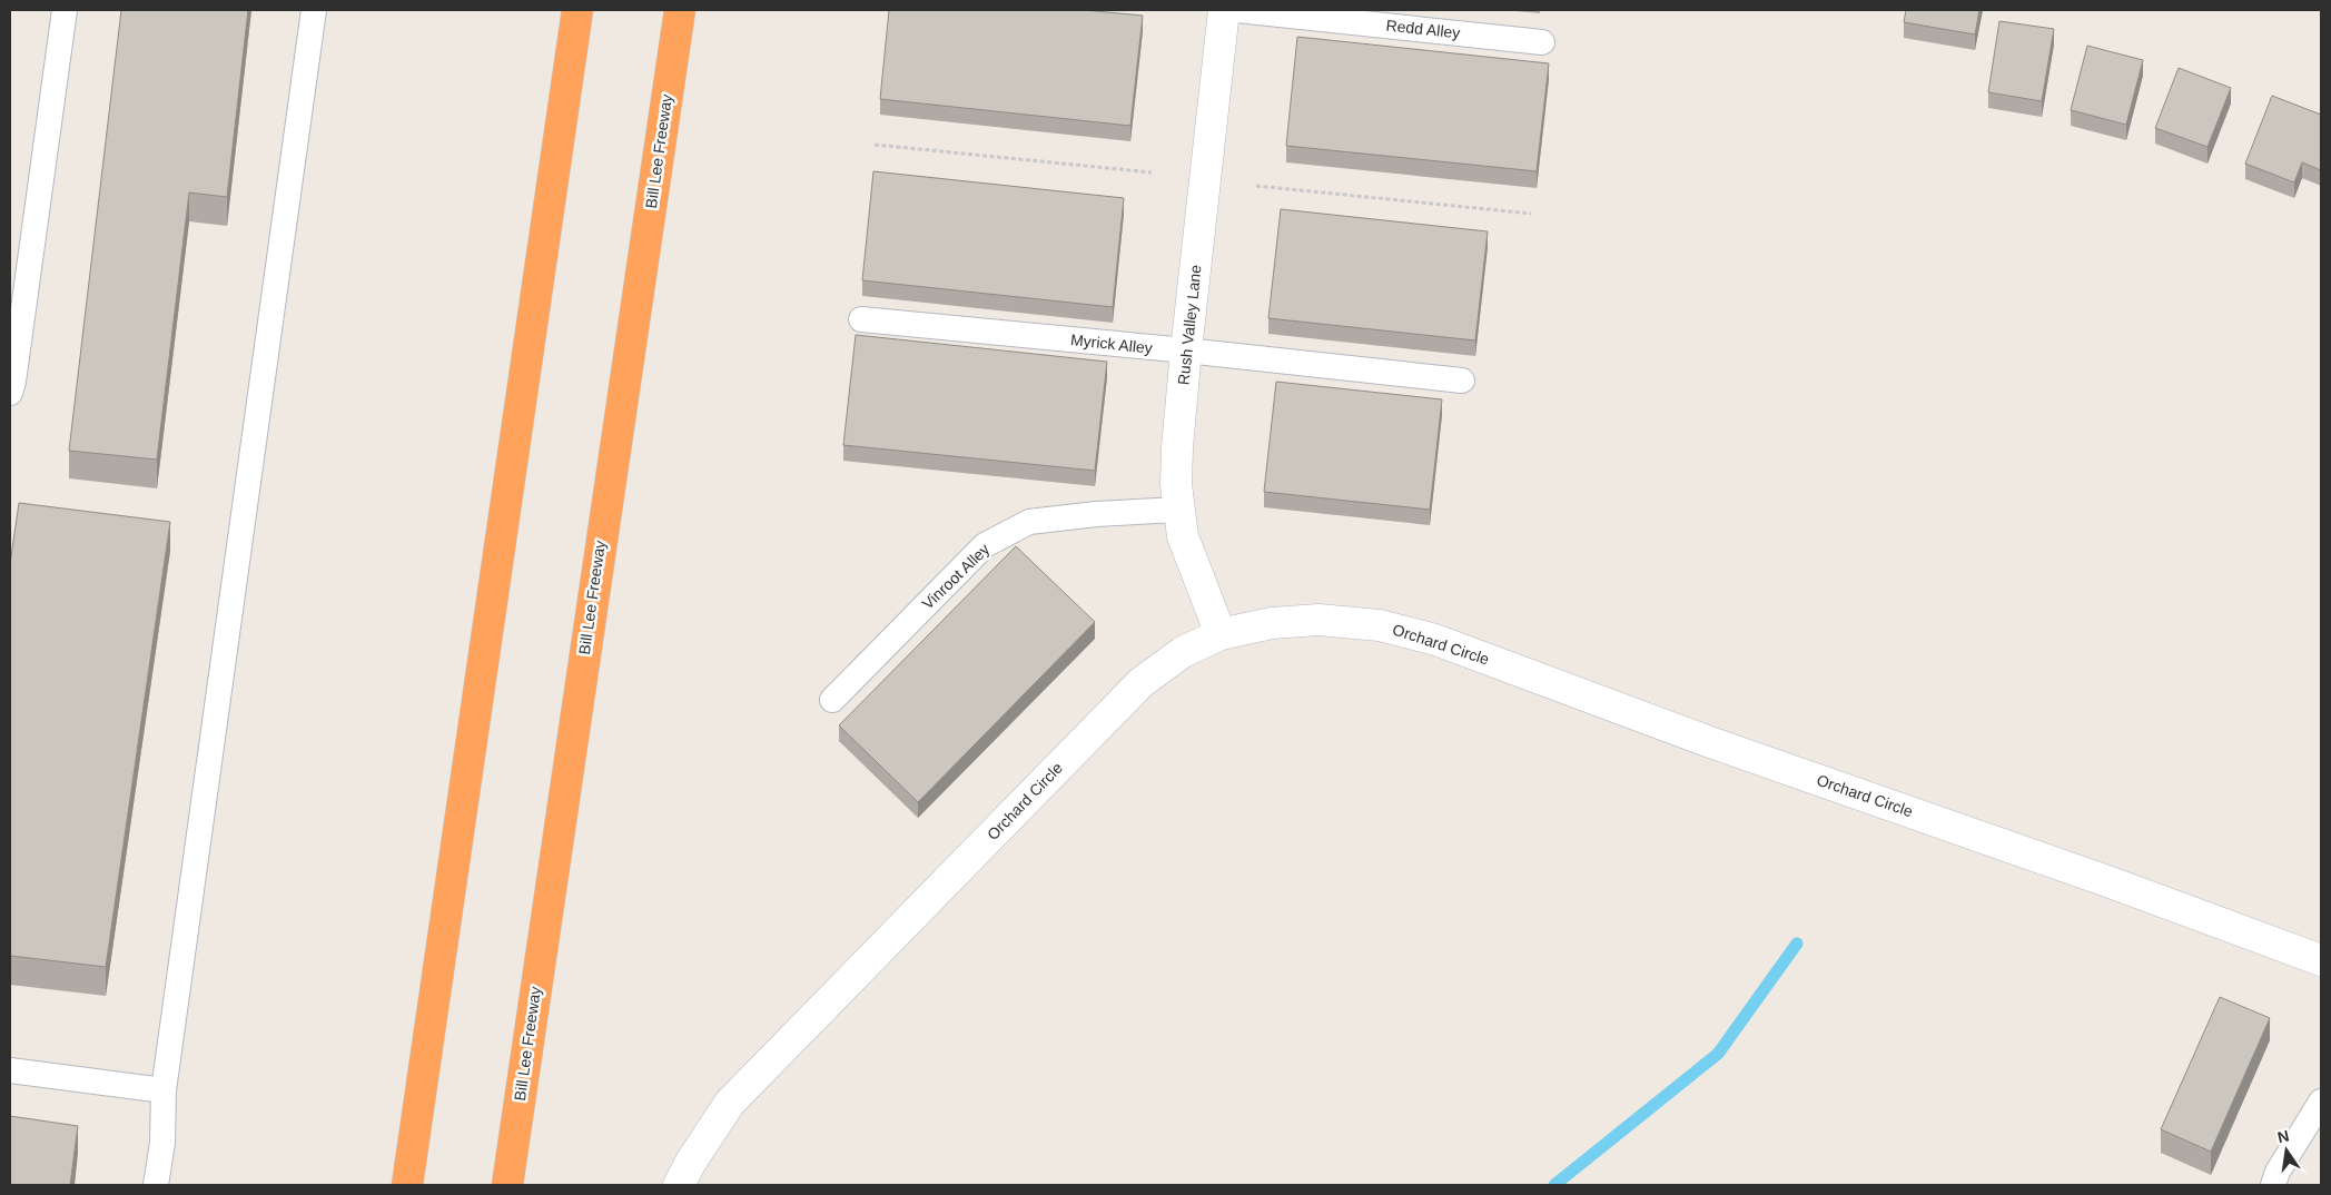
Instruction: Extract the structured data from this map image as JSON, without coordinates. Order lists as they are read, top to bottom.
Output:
{
  "streets": {
    "highway": ["Bill Lee Freeway"],
    "street": ["Rush Valley Lane", "Orchard Circle"],
    "lane": ["Redd Alley", "Myrick Alley", "Vinroot Alley"]
  },
  "crossings": [
    ["Rush Valley Lane", "Myrick Alley"],
    ["Rush Valley Lane", "Vinroot Alley"],
    ["Rush Valley Lane", "Orchard Circle"]
  ],
  "north": "top"
}
